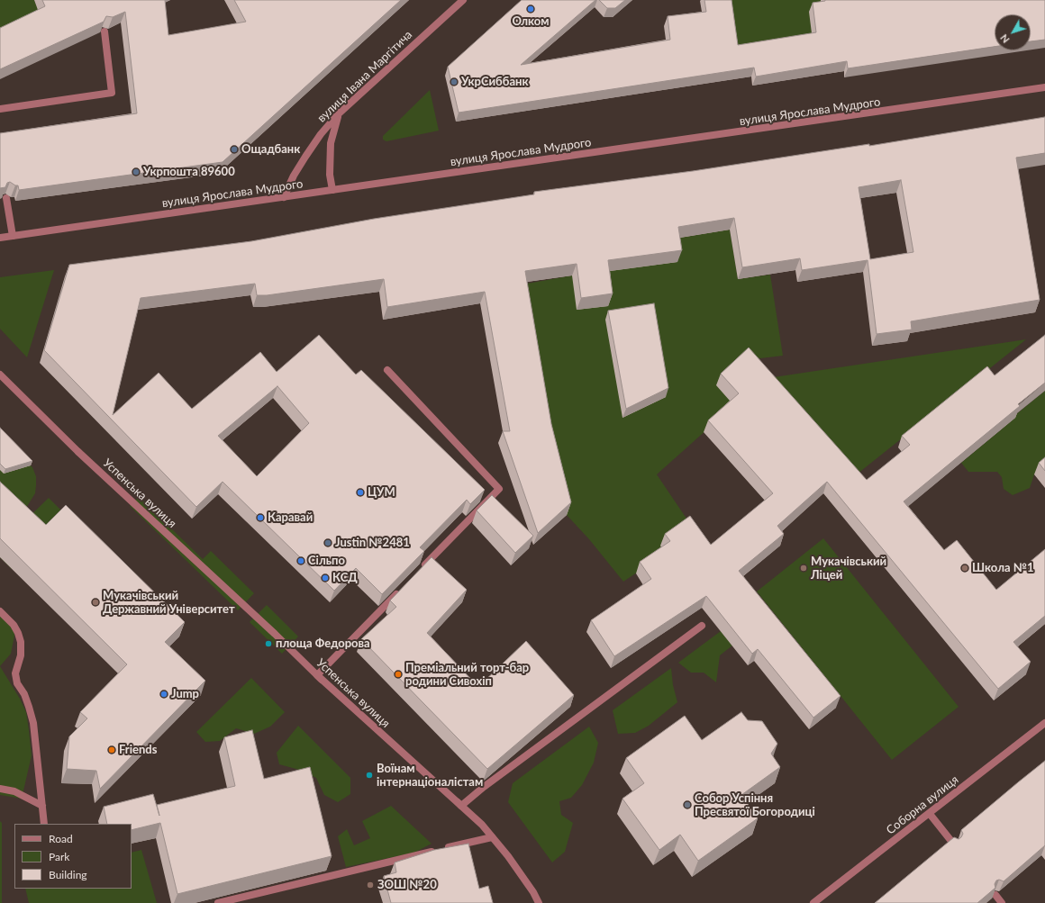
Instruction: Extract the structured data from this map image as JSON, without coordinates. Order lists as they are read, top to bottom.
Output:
{
  "streets": {
    "street": [
      "вулиця Івана Маргітича",
      "вулиця Ярослава Мудрого",
      "Успенська вулиця",
      "Соборна вулиця"
    ]
  },
  "crossings": [
    ["вулиця Івана Маргітича", "вулиця Ярослава Мудрого"]
  ],
  "places": [
    "Олком",
    "УкрСиббанк",
    "Ощадбанк",
    "Укрпошта 89600",
    "ЦУМ",
    "Каравай",
    "Justin №2481",
    "Сільпо",
    "Мукачівський Ліцей",
    "Школа №1",
    "КСД",
    "Мукачівський Державний Університет",
    "площа Федорова",
    "Преміальний торт-бар родини Сивохіп",
    "Jump",
    "Friends",
    "Воїнам інтернаціоналістам",
    "Собор Успіння Пресвятої Богородиці",
    "ЗОШ №20"
  ],
  "legend": ["Road", "Park", "Building"],
  "north": "bottom left"
}
